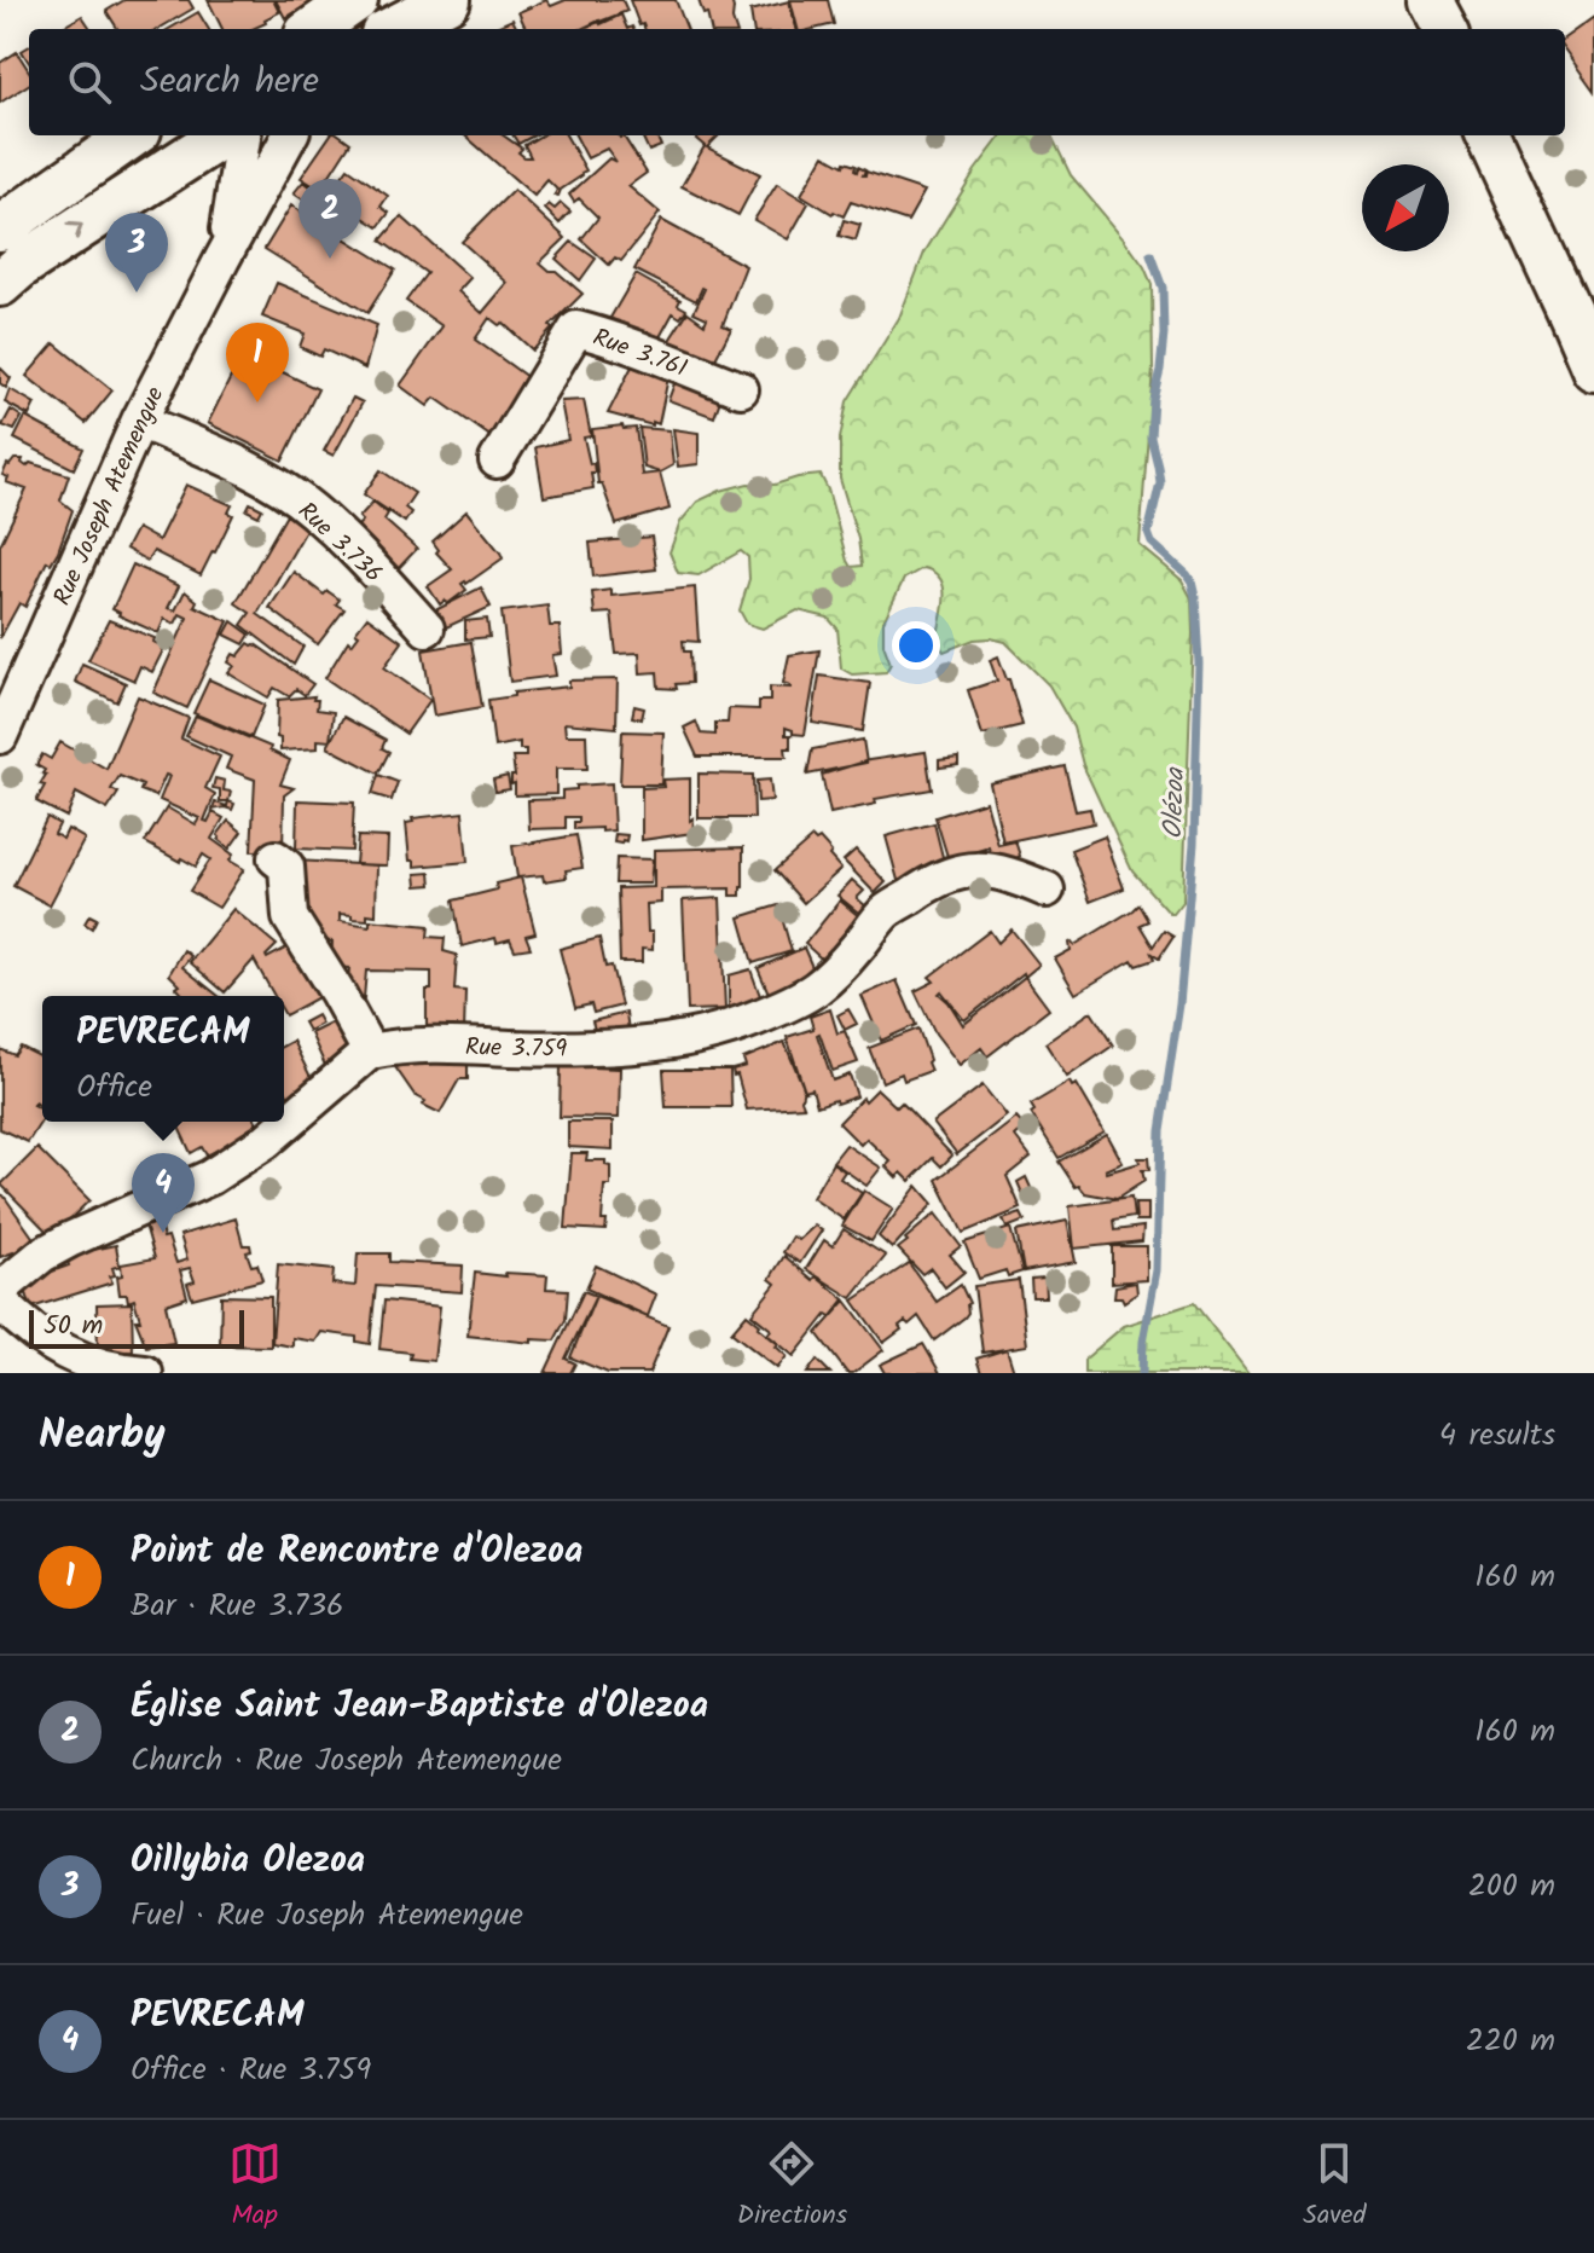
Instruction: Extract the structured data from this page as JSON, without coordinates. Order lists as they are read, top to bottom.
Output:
{
  "streets": {
    "street": [
      "Rue 3.761",
      "Rue Joseph Atemengue",
      "Rue 3.736",
      "Rue 3.759"
    ]
  },
  "crossings": [
    ["Rue Joseph Atemengue", "Rue 3.736"]
  ],
  "water": ["Olézoa"],
  "scale_bar": "50 m",
  "north": "bottom left",
  "page": {
    "search": "Search here",
    "pins": [
      "2",
      "3",
      "1",
      "4"
    ],
    "popup": ["PEVRECAM", "Office"],
    "scale": "50 m",
    "heading": ["Nearby", "4 results"],
    "list": [
      {
        "mark": "1",
        "name": "Point de Rencontre d'Olezoa",
        "note": "Bar · Rue 3.736",
        "value": "160 m"
      },
      {
        "mark": "2",
        "name": "Église Saint Jean-Baptiste d'Olezoa",
        "note": "Church · Rue Joseph Atemengue",
        "value": "160 m"
      },
      {
        "mark": "3",
        "name": "Oillybia Olezoa",
        "note": "Fuel · Rue Joseph Atemengue",
        "value": "200 m"
      },
      {
        "mark": "4",
        "name": "PEVRECAM",
        "note": "Office · Rue 3.759",
        "value": "220 m"
      }
    ],
    "nav": ["Map", "Directions", "Saved"]
  }
}
